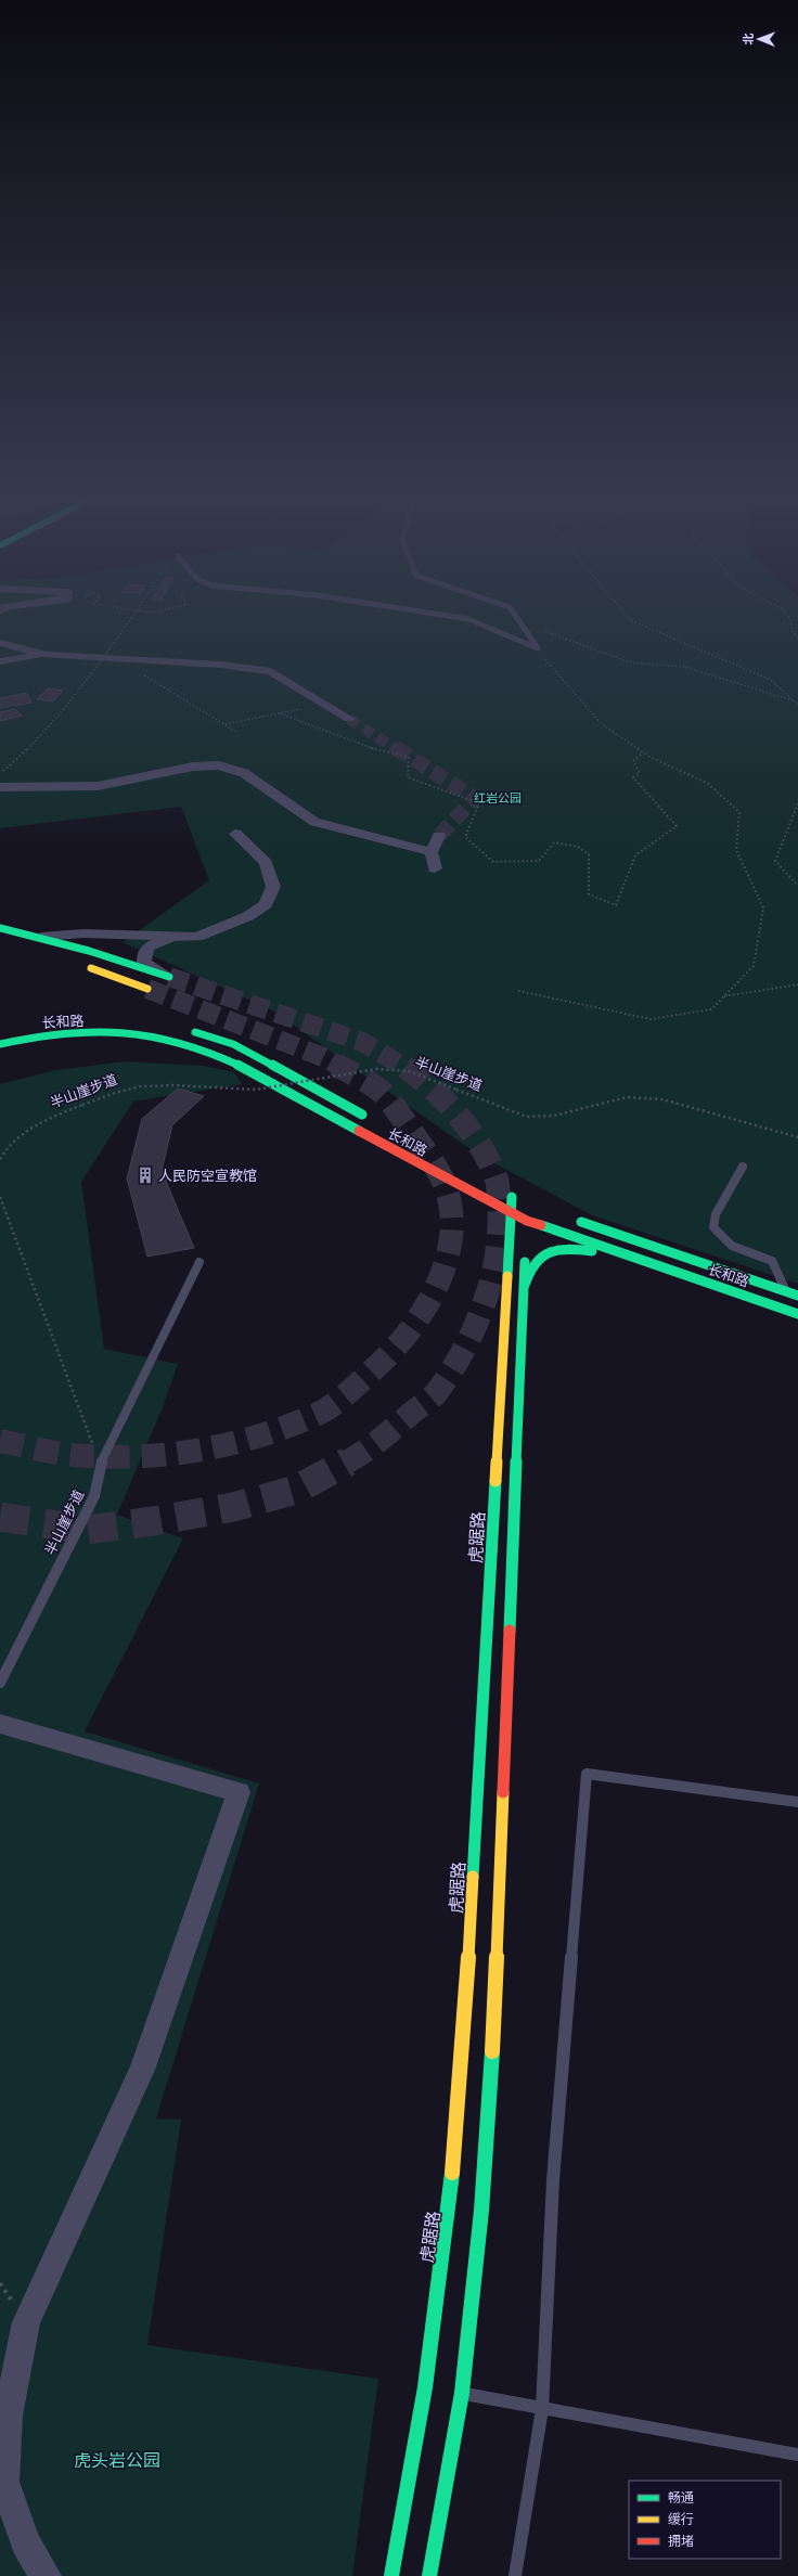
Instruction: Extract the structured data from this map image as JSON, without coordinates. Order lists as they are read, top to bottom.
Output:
{
  "streets": {
    "street": ["长和路", "虎踞路"],
    "lane": ["半山崖步道"]
  },
  "crossings": [
    ["长和路", "虎踞路"]
  ],
  "parks": ["红岩公园", "虎头岩公园"],
  "places": {
    "building": ["人民防空宣教馆"]
  },
  "legend": ["畅通", "缓行", "拥堵"],
  "north": "left"
}
